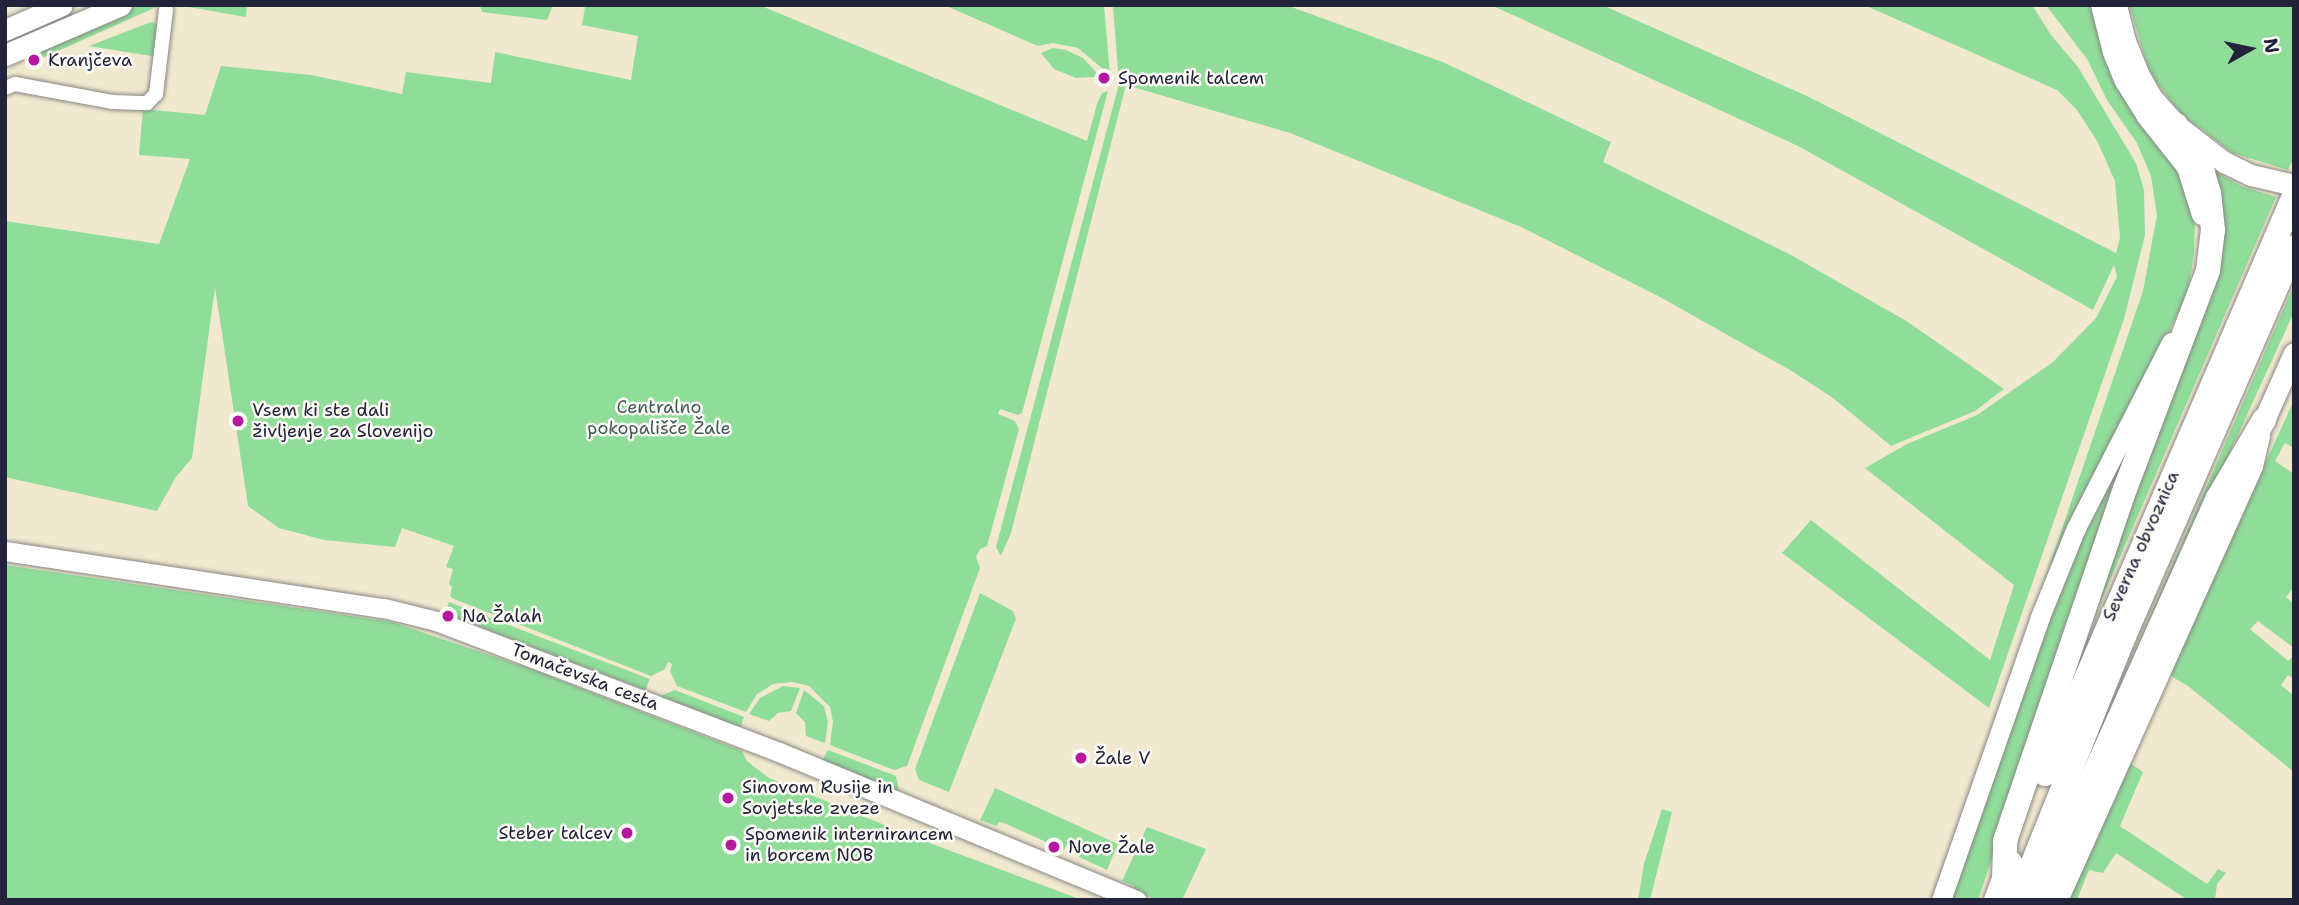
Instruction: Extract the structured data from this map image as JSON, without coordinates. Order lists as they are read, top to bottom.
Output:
{
  "streets": {
    "highway": ["Severna obvoznica"],
    "street": ["Tomačevska cesta"]
  },
  "parks": ["Centralno pokopališče Žale"],
  "places": [
    "Kranjčeva",
    "Spomenik talcem",
    "Vsem ki ste dali življenje za Slovenijo",
    "Na Žalah",
    "Žale V",
    "Sinovom Rusije in Sovjetske zveze",
    "Steber talcev",
    "Spomenik internirancem in borcem NOB",
    "Nove Žale"
  ],
  "north": "right"
}
